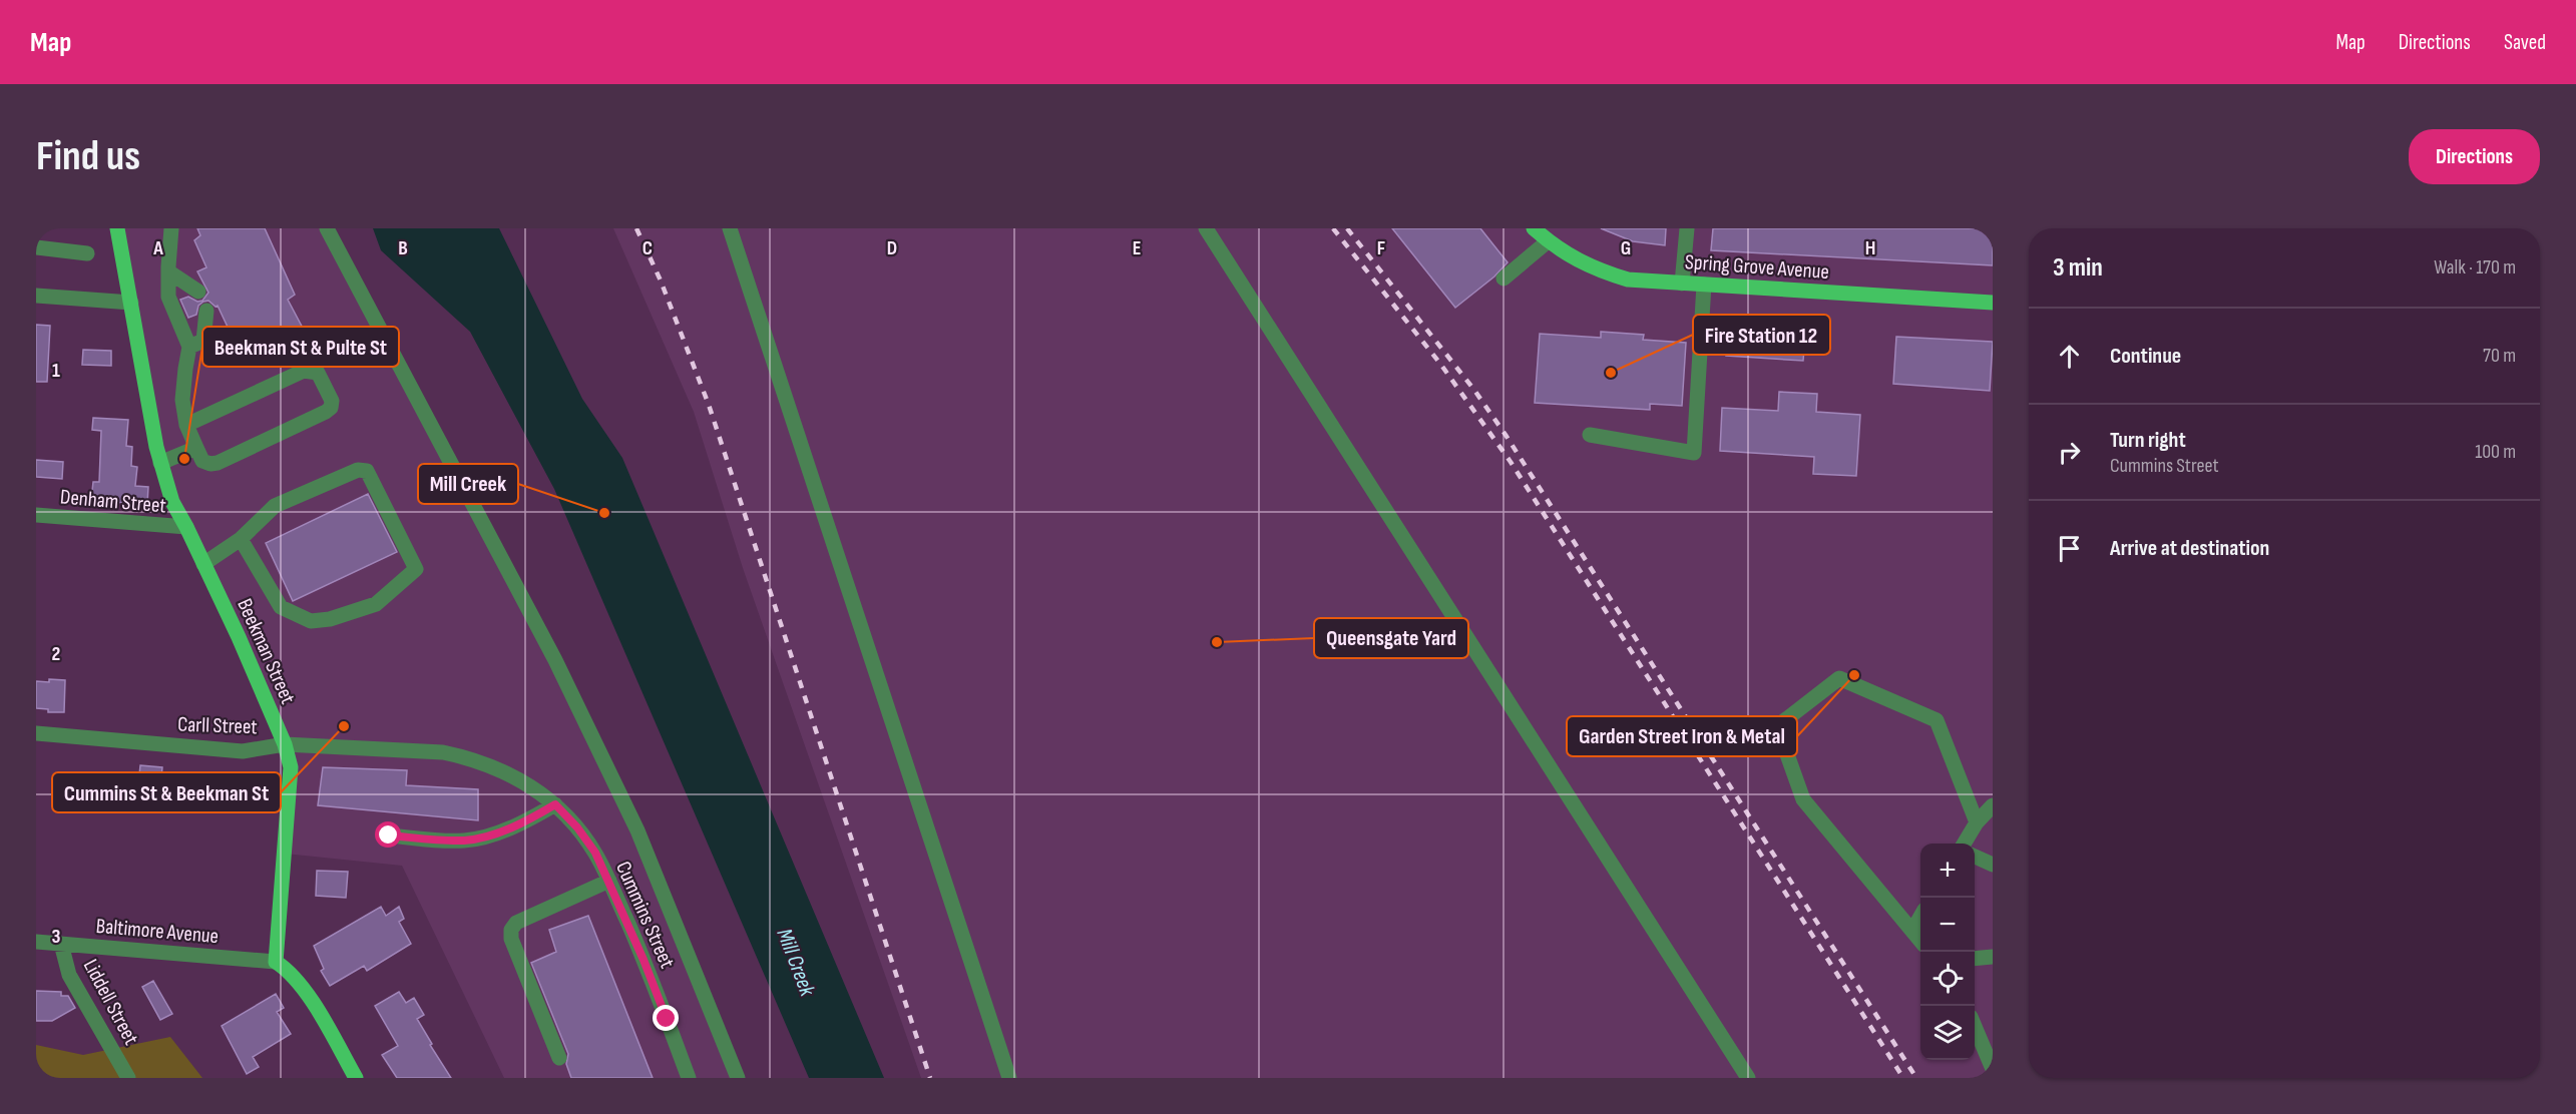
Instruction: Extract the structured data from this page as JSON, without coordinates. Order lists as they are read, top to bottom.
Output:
{
  "streets": {
    "main road": ["Spring Grove Avenue", "Beekman Street"],
    "street": [
      "Denham Street",
      "Carll Street",
      "Cummins Street",
      "Baltimore Avenue",
      "Liddell Street"
    ]
  },
  "crossings": [
    ["Denham Street", "Beekman Street"],
    ["Beekman Street", "Carll Street"],
    ["Beekman Street", "Baltimore Avenue"],
    ["Carll Street", "Cummins Street"],
    ["Baltimore Avenue", "Liddell Street"]
  ],
  "water": ["Mill Creek"],
  "places": [
    "Fire Station 12",
    "Beekman St & Pulte St",
    "Mill Creek",
    "Queensgate Yard",
    "Garden Street Iron & Metal",
    "Cummins St & Beekman St"
  ],
  "page": {
    "header": "Map",
    "nav": ["Map", "Directions", "Saved"],
    "buttons": "Directions",
    "title": "Find us",
    "heading": ["3 min", "Walk · 170 m"],
    "list": [
      ["Continue", "70 m"],
      ["Turn right", "Cummins Street", "100 m"],
      "Arrive at destination"
    ],
    "map_buttons": ["+", "−"]
  },
  "grid": {
    "columns": [
      "A",
      "B",
      "C",
      "D",
      "E",
      "F",
      "G",
      "H"
    ],
    "rows": ["1", "2", "3"]
  }
}
